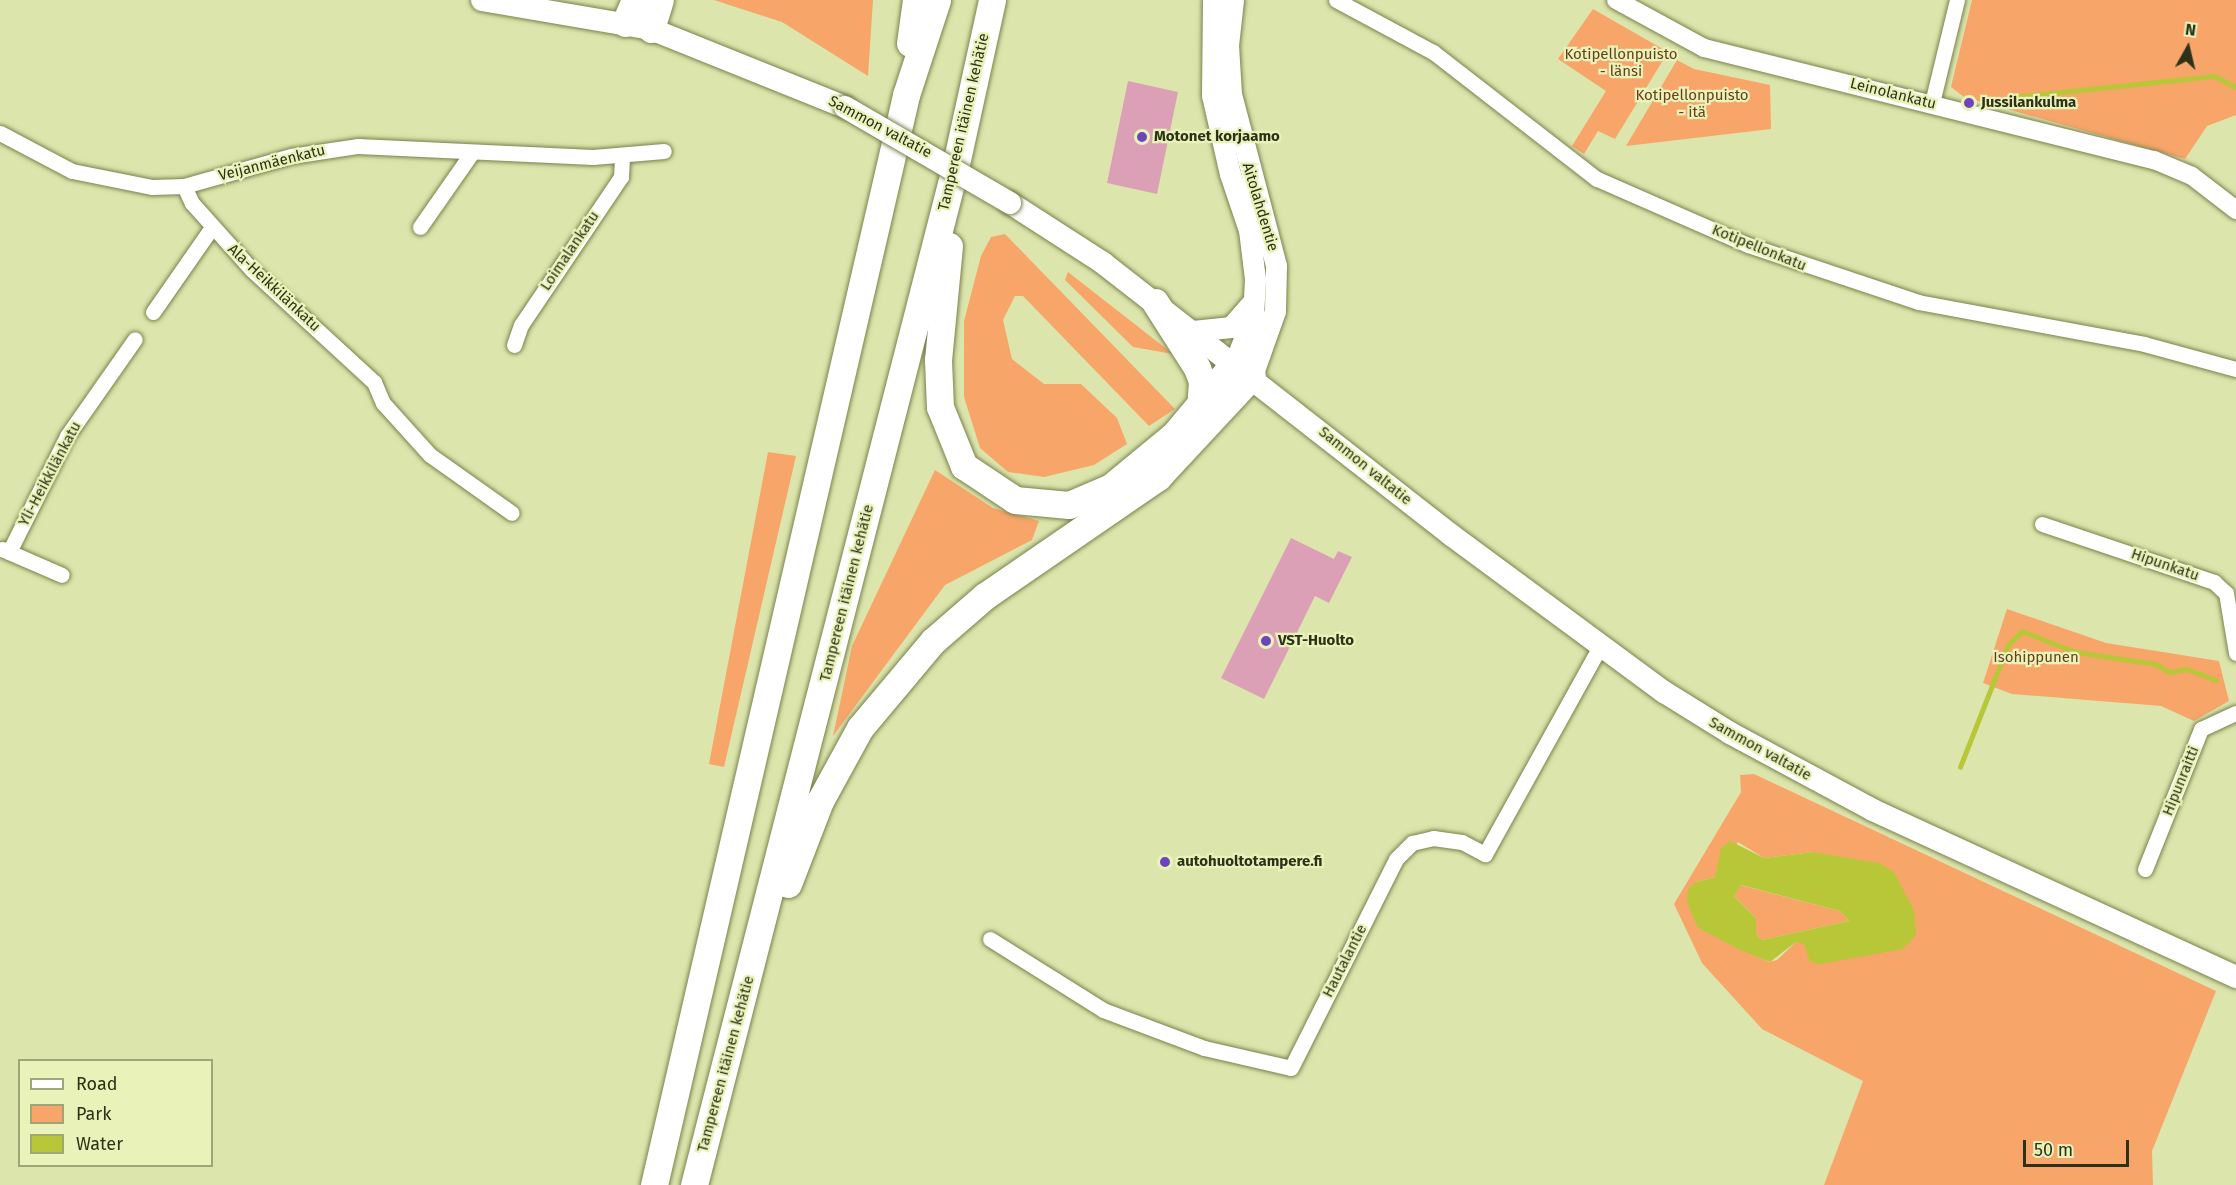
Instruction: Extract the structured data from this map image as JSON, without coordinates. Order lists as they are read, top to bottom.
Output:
{
  "streets": {
    "highway": ["Tampereen itäinen kehätie"],
    "main road": ["Sammon valtatie", "Aitolahdentie"],
    "street": [
      "Leinolankatu",
      "Veijanmäenkatu",
      "Kotipellonkatu",
      "Loimalankatu",
      "Ala-Heikkilänkatu",
      "Yli-Heikkilänkatu",
      "Hipunkatu",
      "Hipunraitti",
      "Hautalantie"
    ]
  },
  "crossings": [
    ["Sammon valtatie", "Aitolahdentie"],
    ["Sammon valtatie", "Hautalantie"],
    ["Veijanmäenkatu", "Loimalankatu"],
    ["Veijanmäenkatu", "Ala-Heikkilänkatu"]
  ],
  "parks": ["Kotipellonpuisto - länsi", "Kotipellonpuisto - itä", "Isohippunen"],
  "places": [
    "Jussilankulma",
    "Motonet korjaamo",
    "VST-Huolto",
    "autohuoltotampere.fi"
  ],
  "legend": ["Road", "Park", "Water"],
  "scale_bar": "50 m",
  "north": "top"
}
